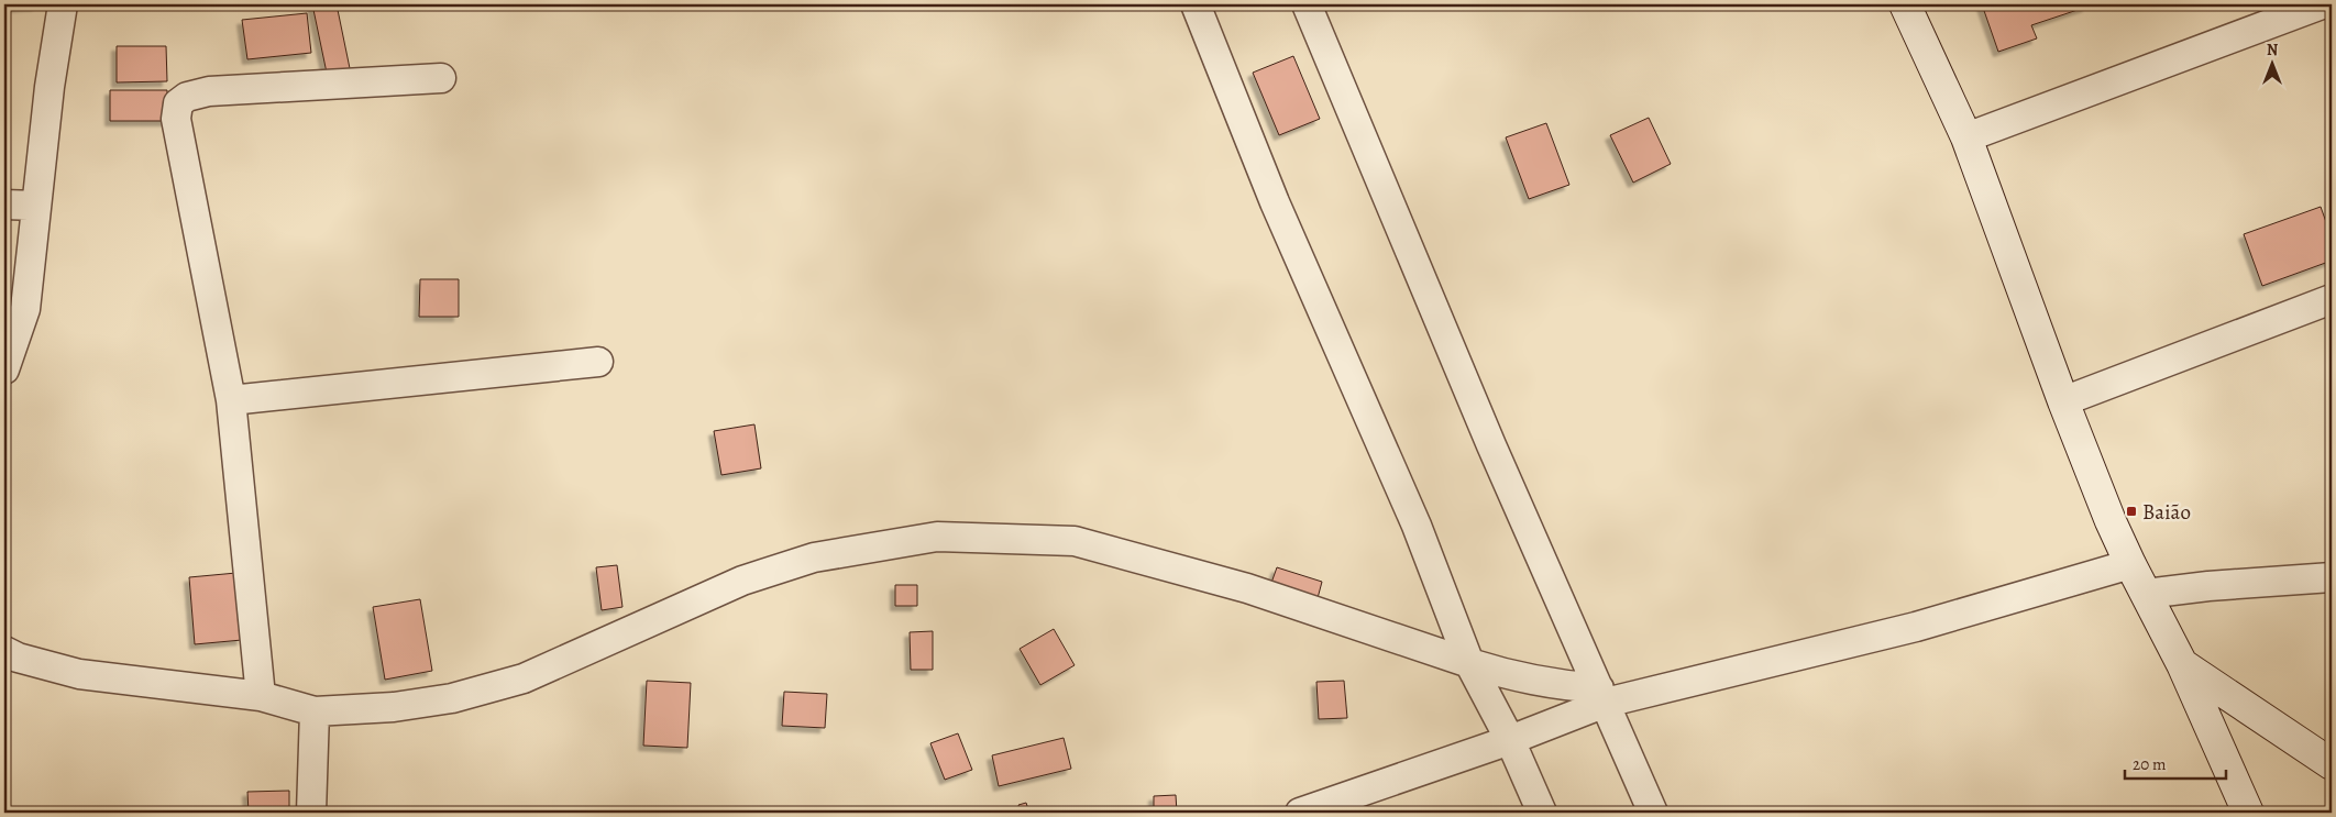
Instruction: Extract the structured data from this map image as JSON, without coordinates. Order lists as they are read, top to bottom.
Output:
{
  "places": {
    "transit": ["Baião"]
  },
  "scale_bar": "20 m",
  "north": "top"
}
